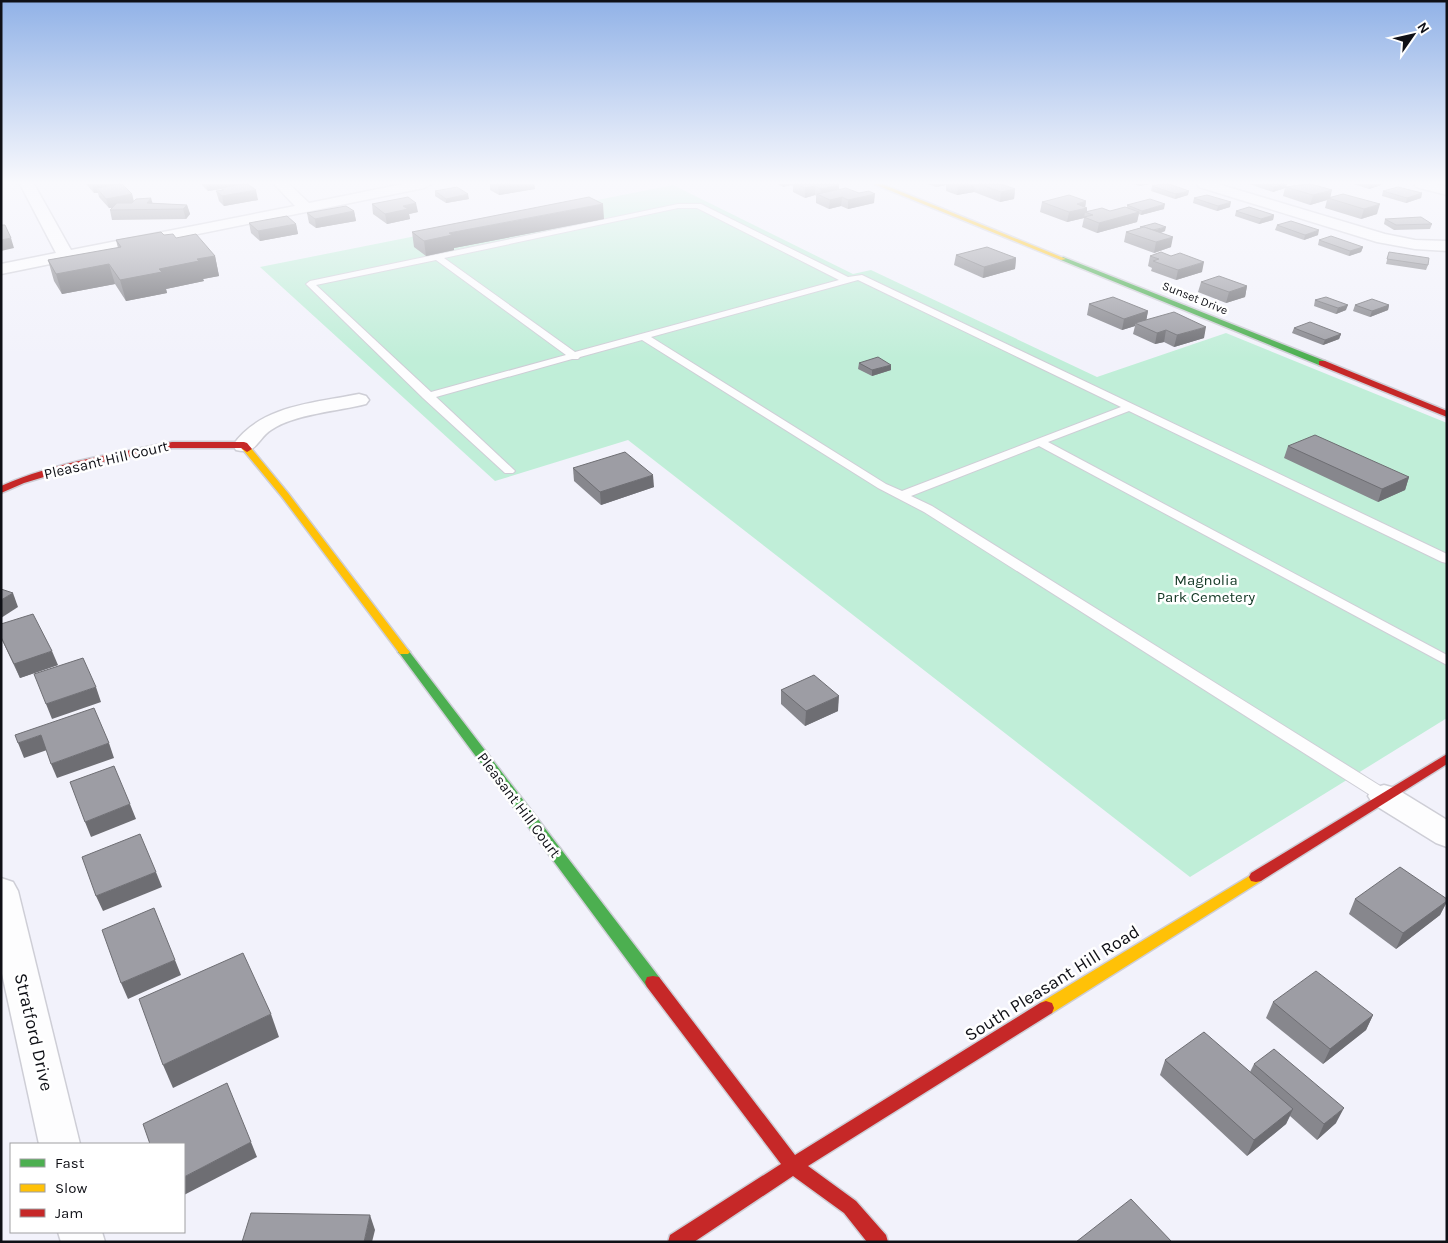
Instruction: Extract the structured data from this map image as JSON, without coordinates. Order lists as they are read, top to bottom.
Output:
{
  "streets": {
    "street": [
      "Sunset Drive",
      "Pleasant Hill Court",
      "South Pleasant Hill Road",
      "Stratford Drive"
    ]
  },
  "crossings": [
    ["Pleasant Hill Court", "South Pleasant Hill Road"]
  ],
  "parks": ["Magnolia Park Cemetery"],
  "legend": ["Fast", "Slow", "Jam"],
  "north": "top right"
}
